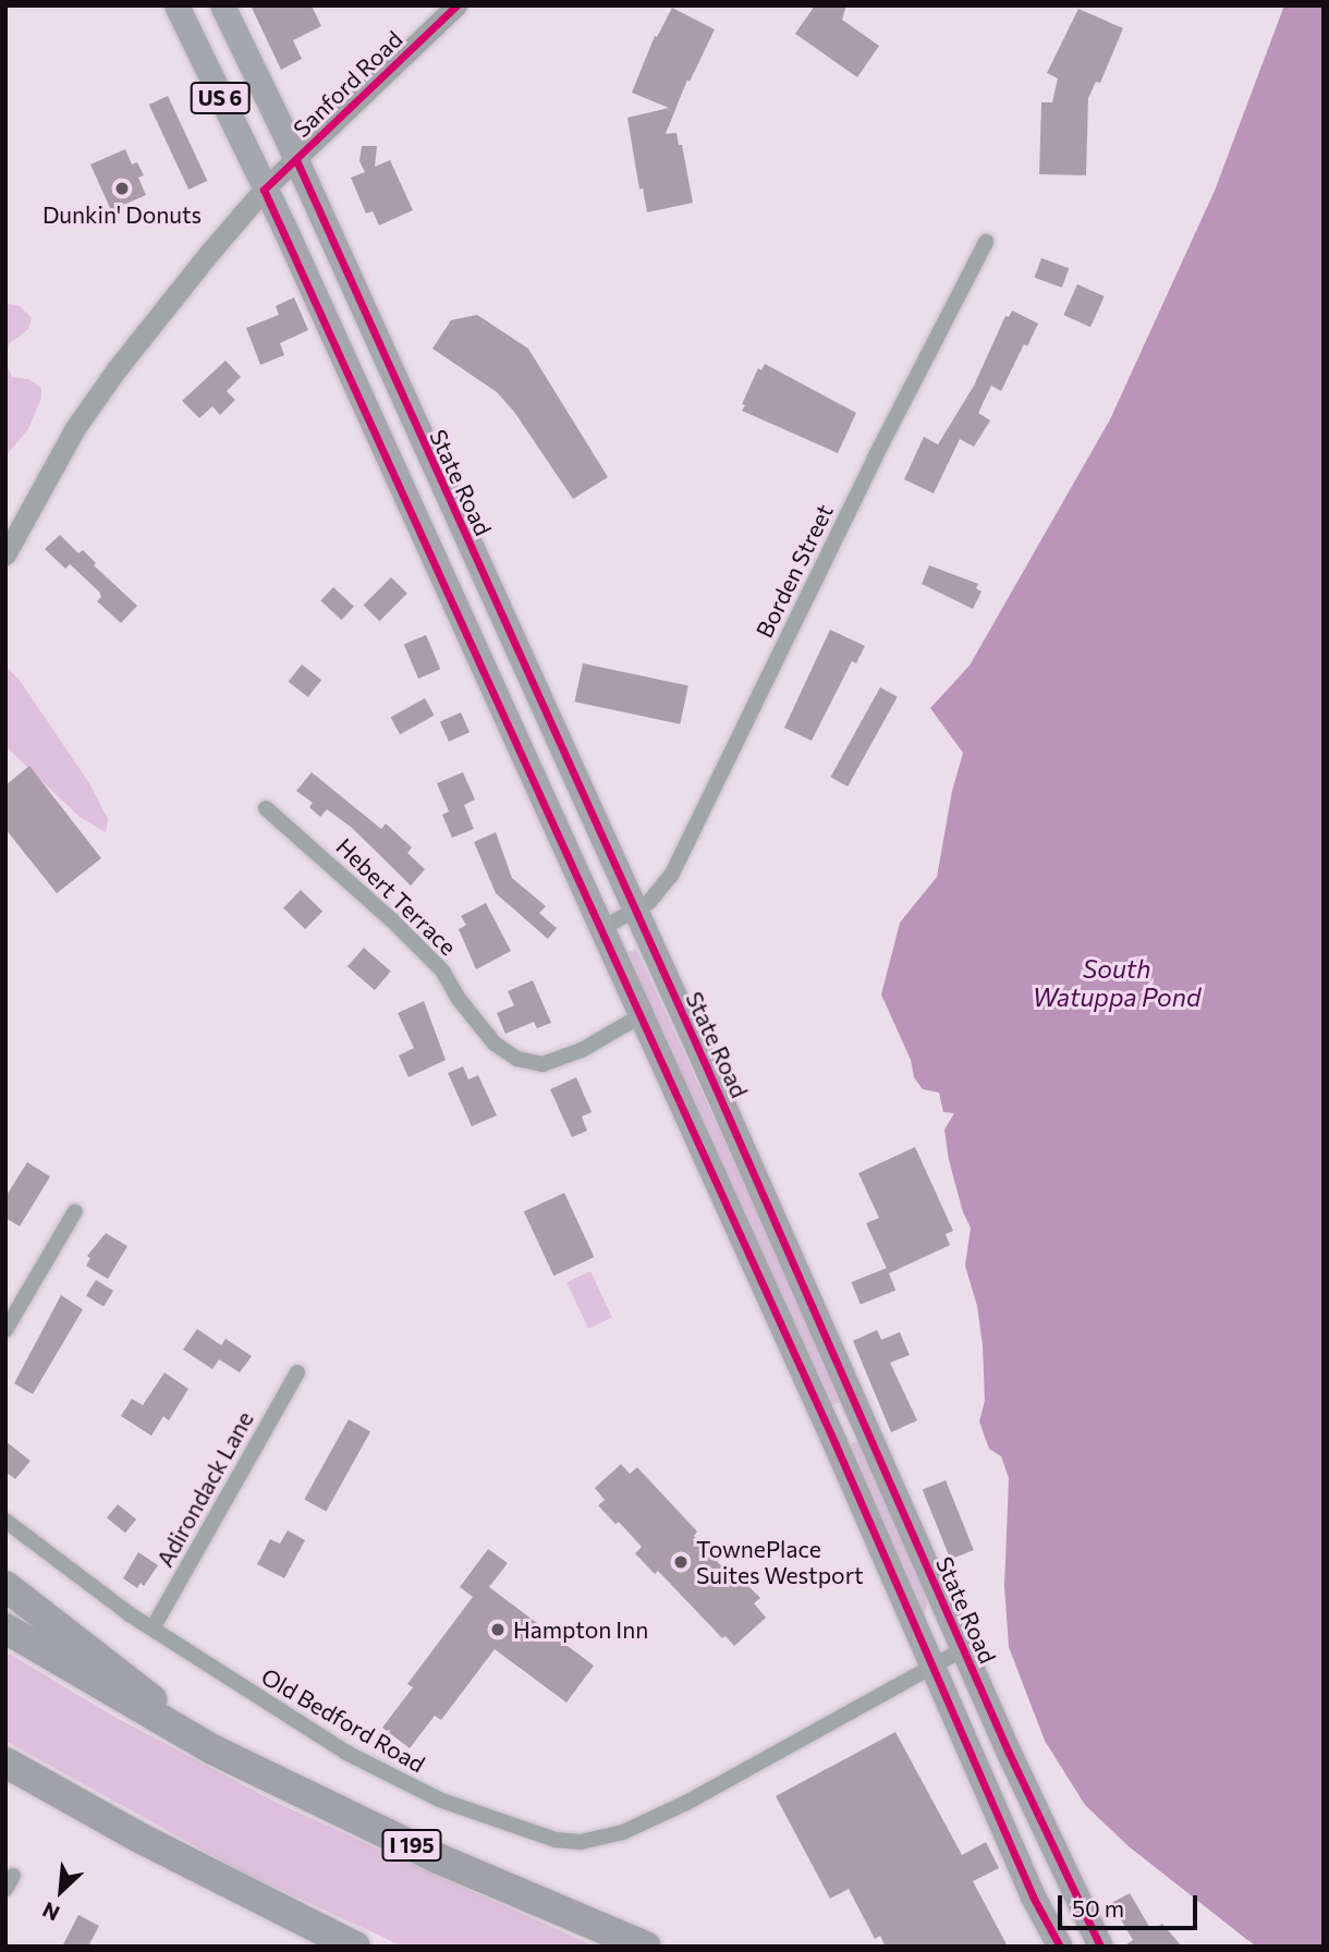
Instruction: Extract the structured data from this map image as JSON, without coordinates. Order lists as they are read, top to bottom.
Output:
{
  "streets": {
    "highway": ["I 195"],
    "main road": ["US 6", "State Road"],
    "street": [
      "Sanford Road",
      "Borden Street",
      "Hebert Terrace",
      "Adirondack Lane",
      "Old Bedford Road"
    ]
  },
  "crossings": [
    ["Sanford Road", "US 6"],
    ["Sanford Road", "State Road"],
    ["US 6", "Borden Street"],
    ["US 6", "Hebert Terrace"],
    ["US 6", "Old Bedford Road"],
    ["State Road", "Borden Street"],
    ["State Road", "Old Bedford Road"],
    ["Adirondack Lane", "Old Bedford Road"]
  ],
  "water": ["South Watuppa Pond"],
  "places": ["Dunkin' Donuts", "TownePlace Suites Westport", "Hampton Inn"],
  "scale_bar": "50 m",
  "north": "bottom left"
}
